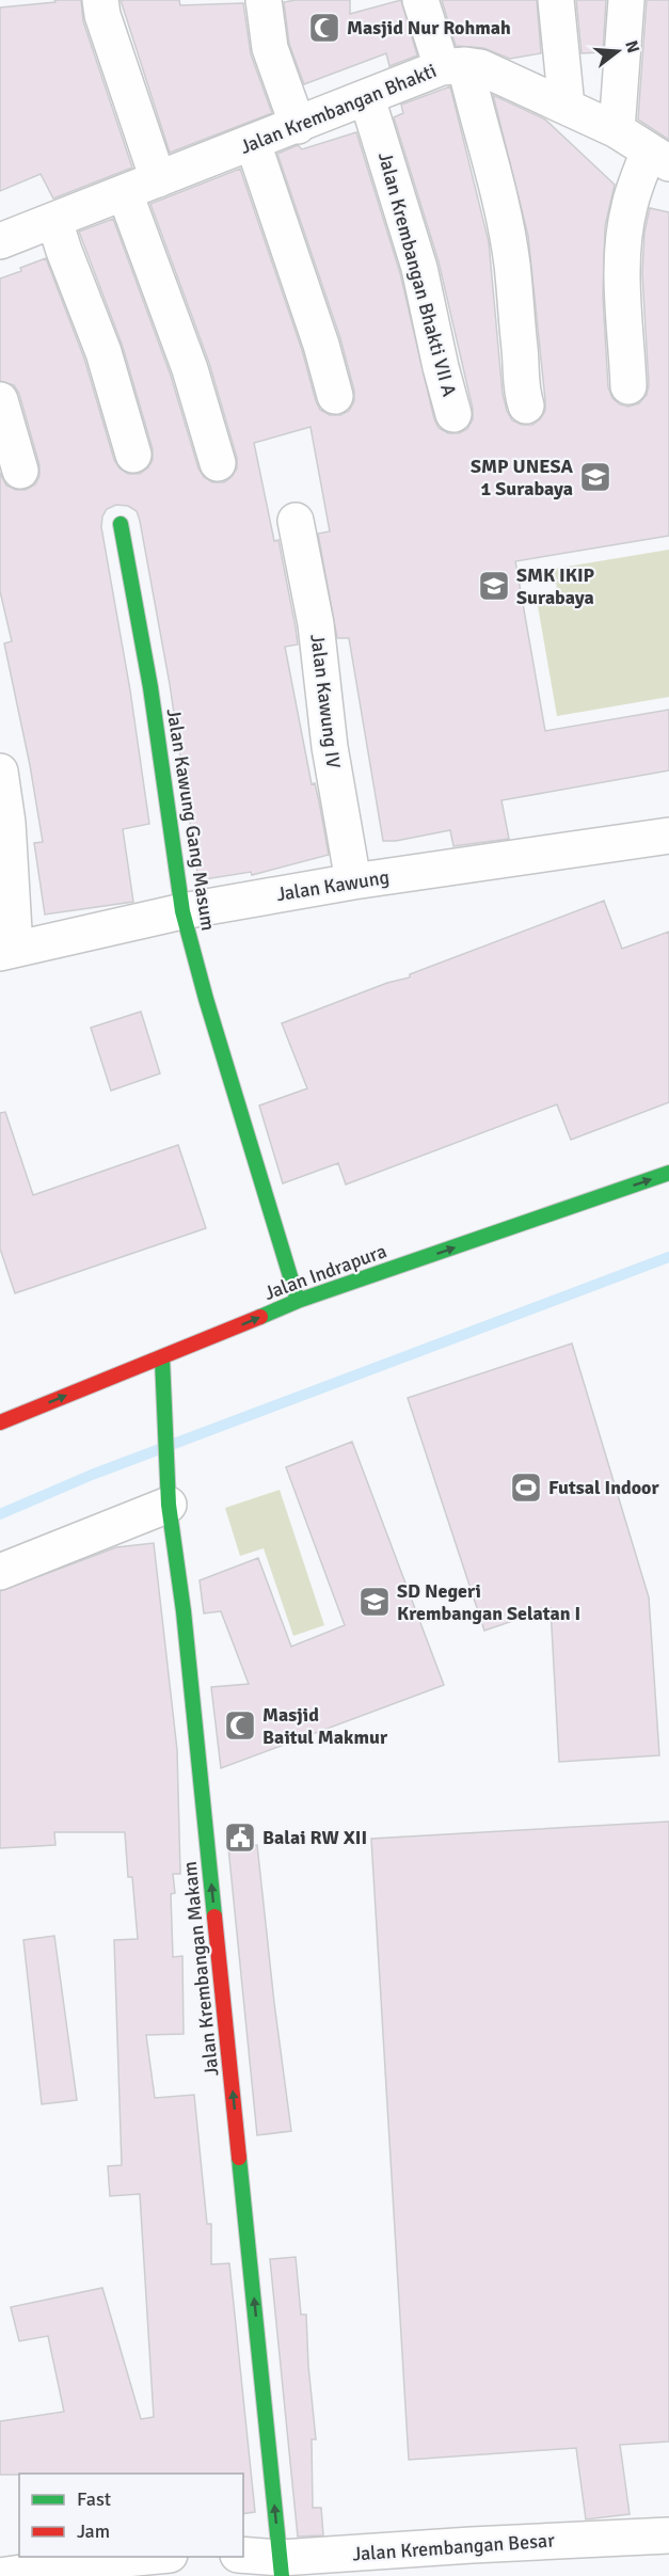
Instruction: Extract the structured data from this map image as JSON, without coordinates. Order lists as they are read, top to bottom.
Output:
{
  "streets": {
    "street": [
      "Jalan Krembangan Bhakti",
      "Jalan Krembangan Bhakti VII A",
      "Jalan Kawung IV",
      "Jalan Kawung Gang Masum",
      "Jalan Kawung",
      "Jalan Indrapura",
      "Jalan Krembangan Makam",
      "Jalan Krembangan Besar"
    ]
  },
  "crossings": [
    ["Jalan Krembangan Bhakti", "Jalan Krembangan Bhakti VII A"],
    ["Jalan Kawung IV", "Jalan Kawung"],
    ["Jalan Kawung Gang Masum", "Jalan Kawung"],
    ["Jalan Kawung Gang Masum", "Jalan Indrapura"],
    ["Jalan Indrapura", "Jalan Krembangan Makam"],
    ["Jalan Krembangan Makam", "Jalan Krembangan Besar"]
  ],
  "one_way": ["Jalan Indrapura", "Jalan Krembangan Makam"],
  "places": {
    "mosque": ["Masjid Nur Rohmah", "Masjid Baitul Makmur"],
    "school or university": ["SMP UNESA 1 Surabaya", "SMK IKIP Surabaya", "SD Negeri Krembangan Selatan I"],
    "sports": ["Futsal Indoor"],
    "public building": ["Balai RW XII"]
  },
  "legend": ["Fast", "Jam"],
  "north": "right"
}
